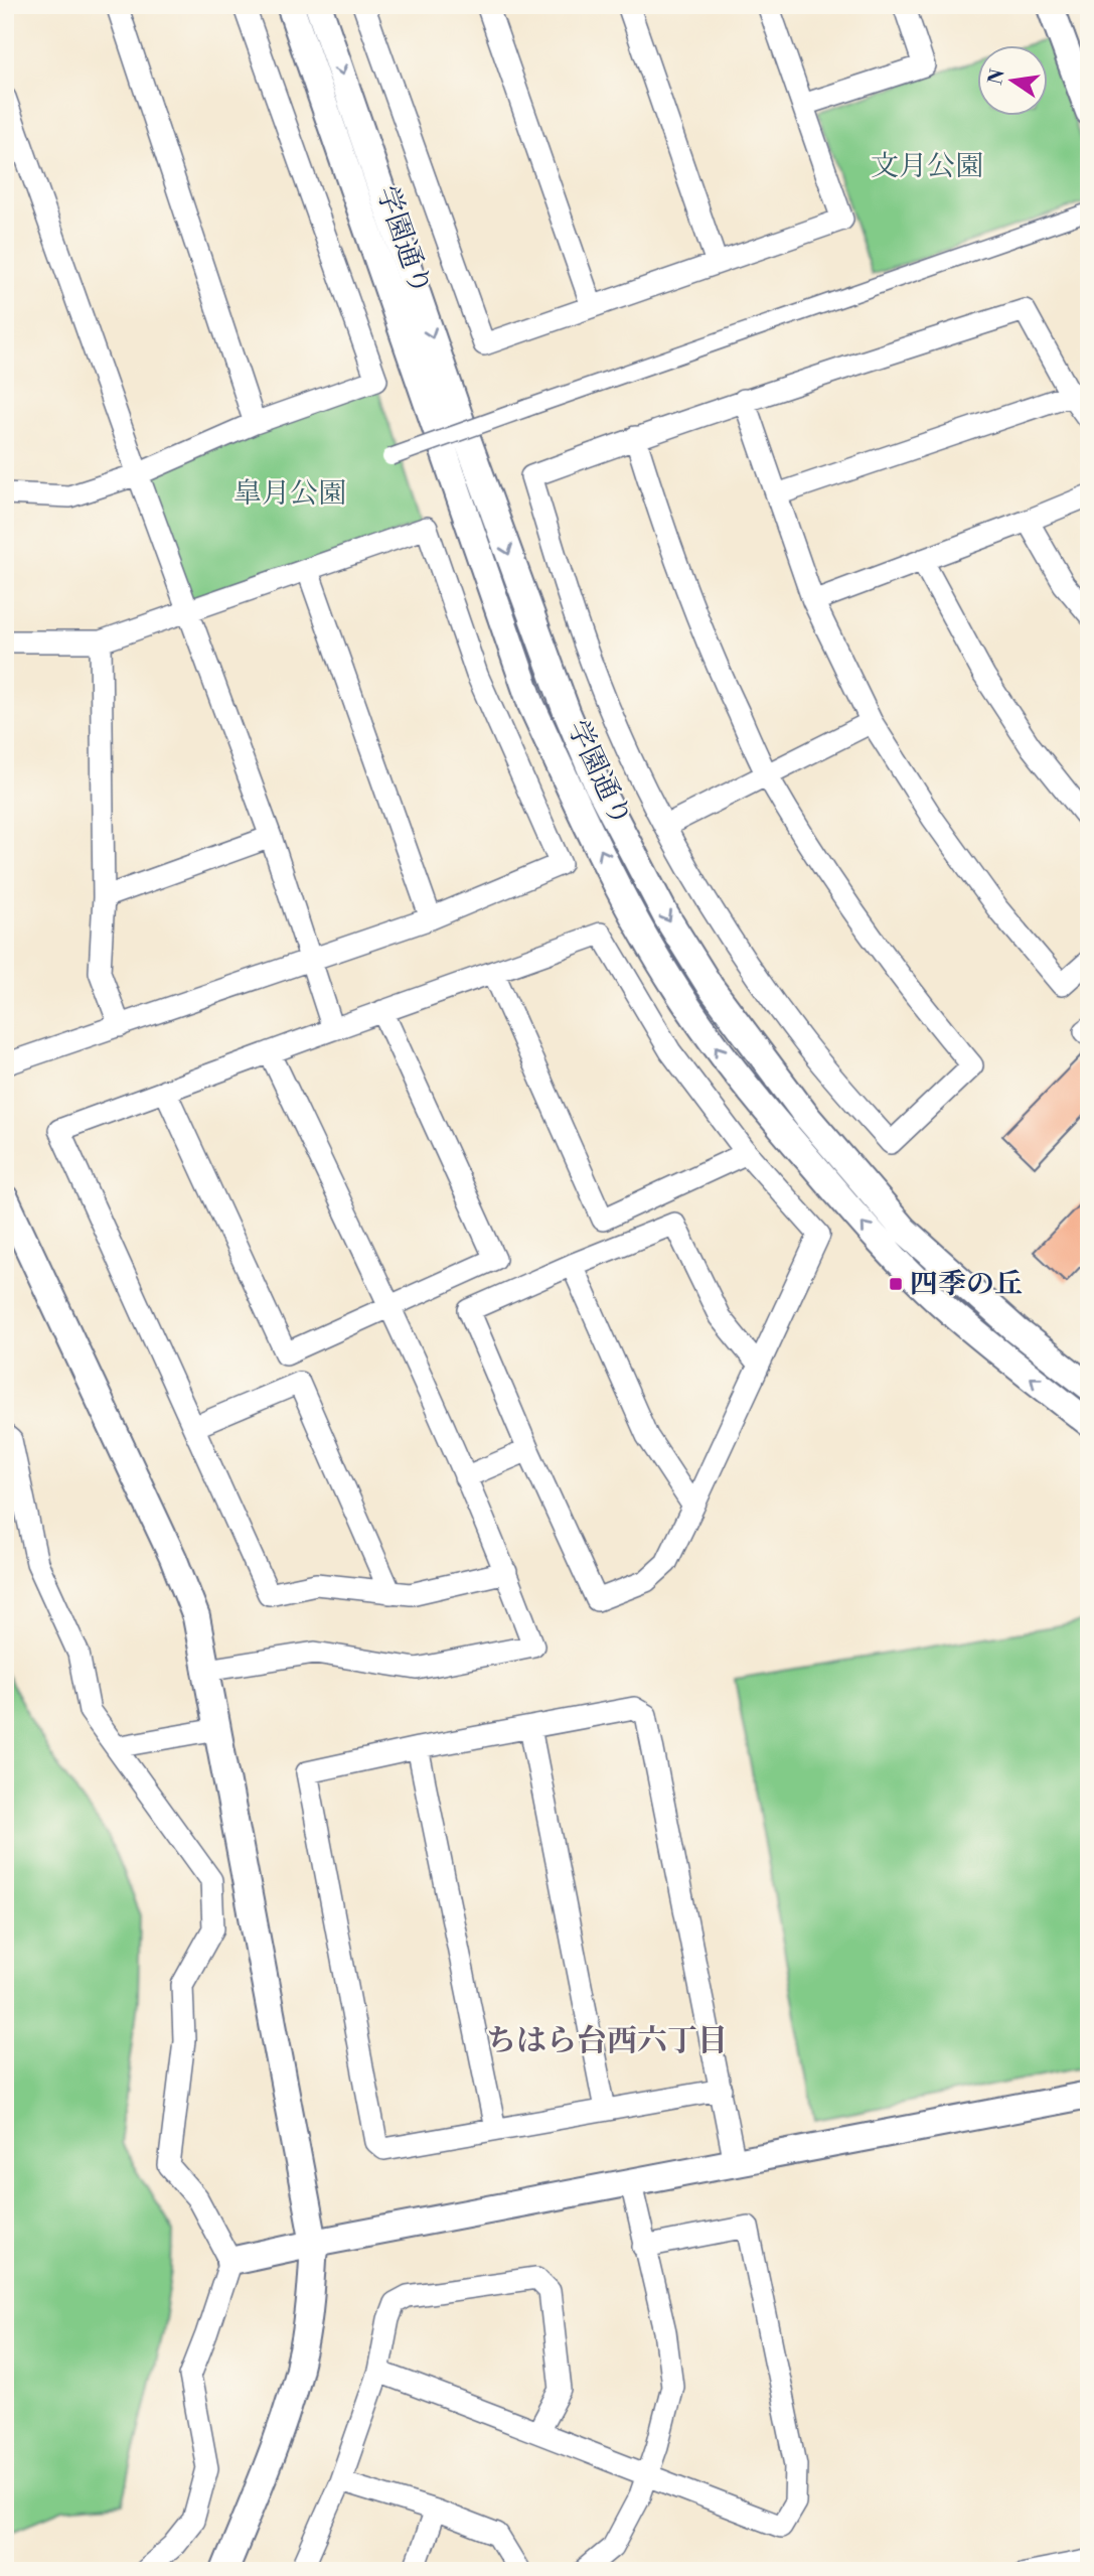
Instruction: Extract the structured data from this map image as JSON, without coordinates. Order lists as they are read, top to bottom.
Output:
{
  "streets": {
    "street": ["学園通り"]
  },
  "districts": ["ちはら台西六丁目"],
  "parks": ["文月公園", "皐月公園"],
  "places": {
    "transit": ["四季の丘"]
  },
  "north": "left"
}
